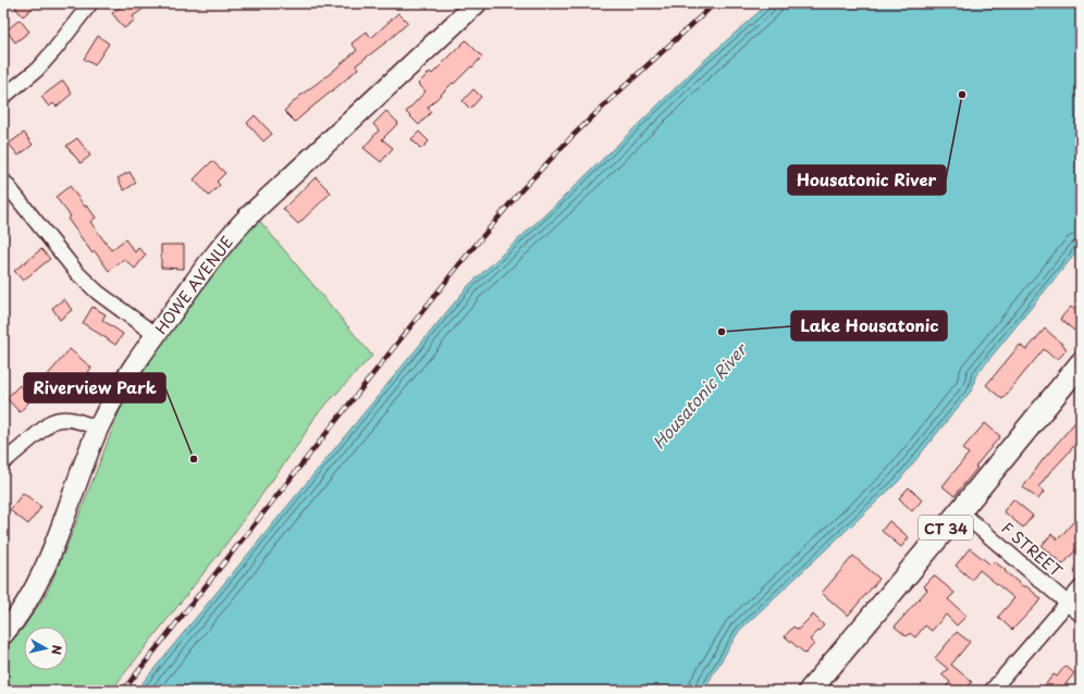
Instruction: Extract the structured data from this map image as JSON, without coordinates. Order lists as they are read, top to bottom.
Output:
{
  "streets": {
    "main road": ["HOWE AVENUE", "CT 34"],
    "street": ["F STREET"]
  },
  "crossings": [
    ["CT 34", "F STREET"]
  ],
  "water": ["Housatonic River"],
  "places": ["Housatonic River", "Lake Housatonic", "Riverview Park"],
  "north": "right"
}
